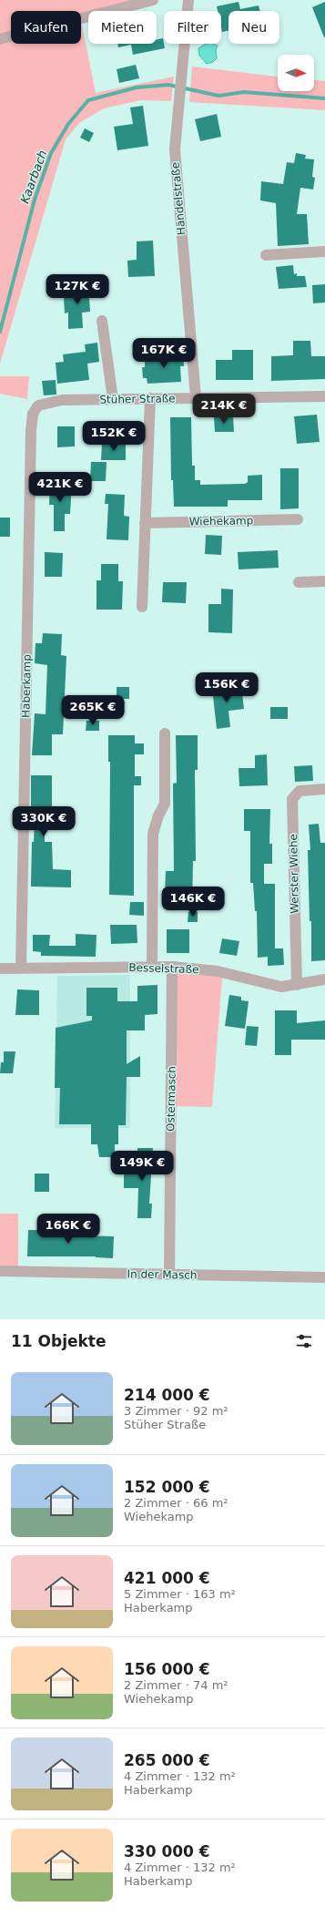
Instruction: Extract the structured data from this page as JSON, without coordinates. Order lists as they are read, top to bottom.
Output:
{
  "streets": {
    "street": [
      "Händelstraße",
      "Stüher Straße",
      "Wiehekamp",
      "Haberkamp",
      "Werster Wiehe",
      "Besselstraße",
      "Ostermasch",
      "In der Masch"
    ]
  },
  "crossings": [
    ["Händelstraße", "Stüher Straße"],
    ["Stüher Straße", "Haberkamp"],
    ["Haberkamp", "Besselstraße"],
    ["Werster Wiehe", "Besselstraße"],
    ["Besselstraße", "Ostermasch"],
    ["Ostermasch", "In der Masch"]
  ],
  "water": ["Kaarbach"],
  "north": "right",
  "page": {
    "chip": [
      "Kaufen",
      "Mieten",
      "Filter",
      "Neu"
    ],
    "price": [
      "127K €",
      "167K €",
      "214K €",
      "152K €",
      "421K €",
      "156K €",
      "265K €",
      "330K €",
      "146K €",
      "149K €",
      "166K €"
    ],
    "heading": "11 Objekte",
    "list": [
      {
        "name": "214 000 €",
        "note": "3 Zimmer · 92 m² · Stüher Straße"
      },
      {
        "name": "152 000 €",
        "note": "2 Zimmer · 66 m² · Wiehekamp"
      },
      {
        "name": "421 000 €",
        "note": "5 Zimmer · 163 m² · Haberkamp"
      },
      {
        "name": "156 000 €",
        "note": "2 Zimmer · 74 m² · Wiehekamp"
      },
      {
        "name": "265 000 €",
        "note": "4 Zimmer · 132 m² · Haberkamp"
      },
      {
        "name": "330 000 €",
        "note": "4 Zimmer · 132 m² · Haberkamp"
      }
    ]
  }
}
